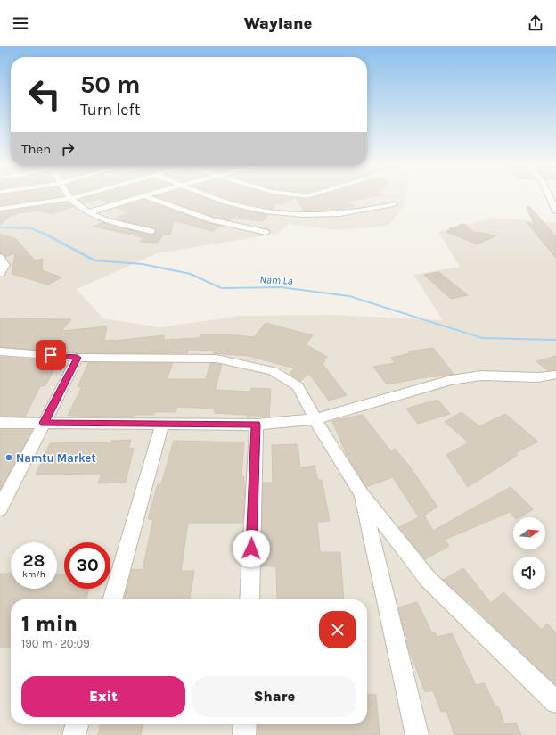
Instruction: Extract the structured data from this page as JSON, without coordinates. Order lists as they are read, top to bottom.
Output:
{
  "water": ["Nam La"],
  "places": ["Namtu Market"],
  "north": "right",
  "page": {
    "header": "Waylane",
    "turn": ["50 m", "Turn left"],
    "then": "Then",
    "speed": "28 km/h",
    "limit": "30",
    "heading": ["1 min", "190 m · 20:09"],
    "buttons": ["Exit", "Share"]
  }
}
